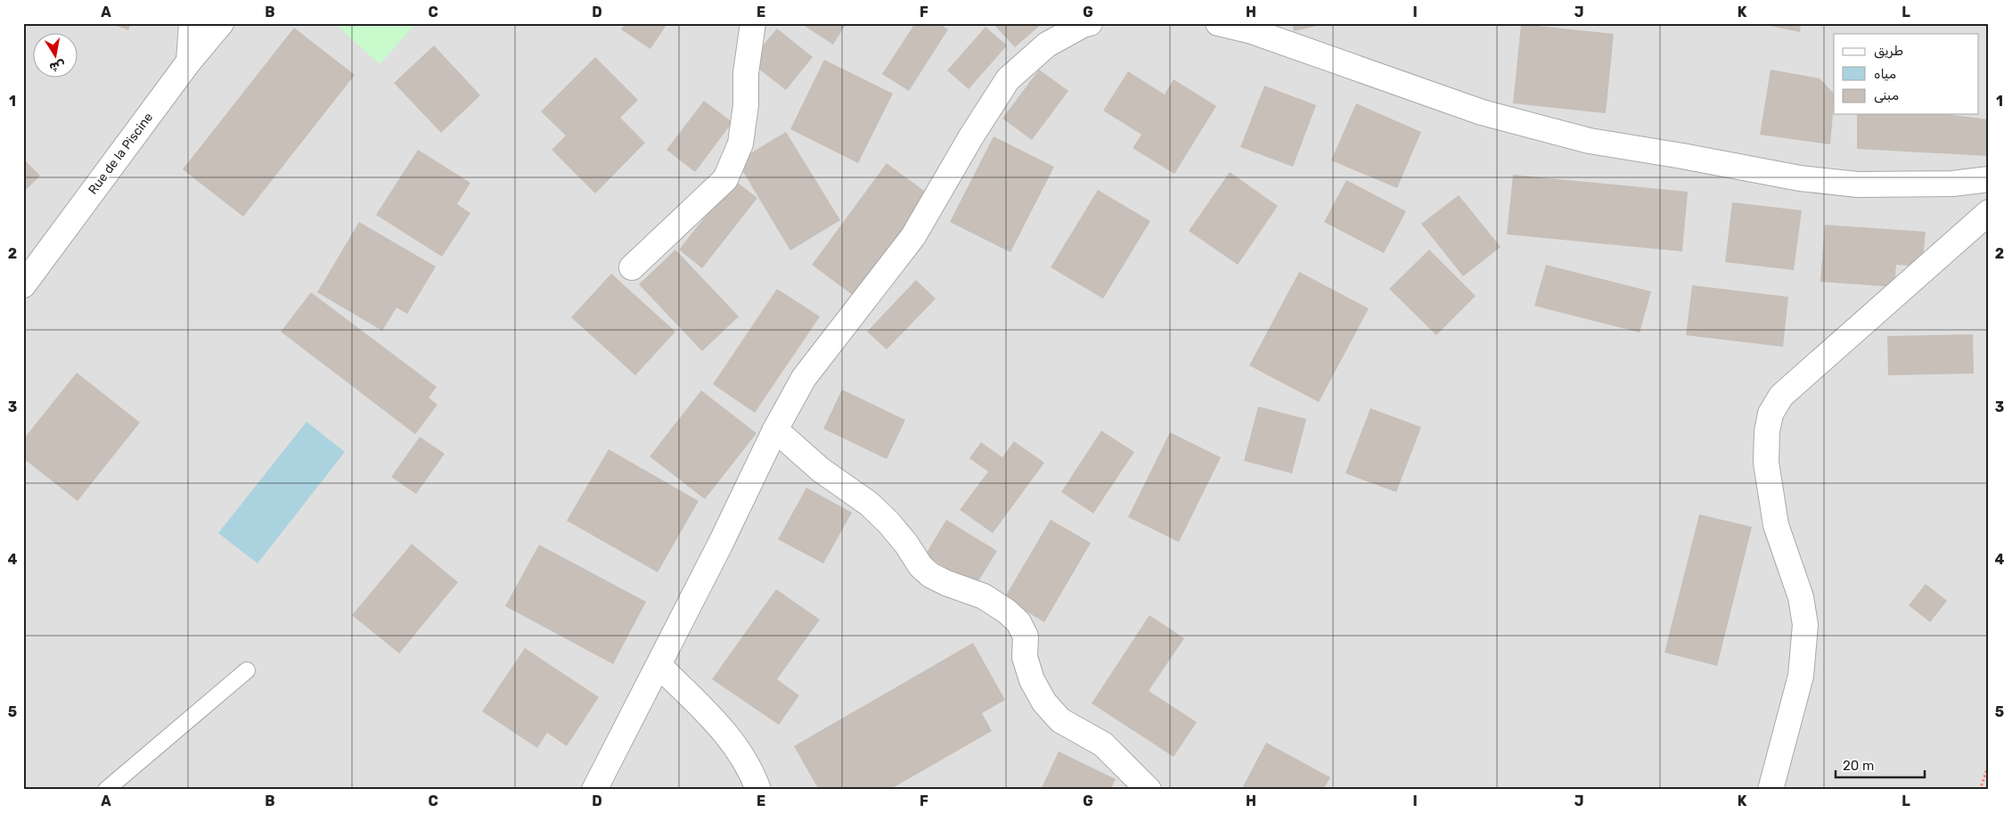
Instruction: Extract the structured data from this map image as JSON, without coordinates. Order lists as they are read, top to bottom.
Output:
{
  "streets": {
    "street": ["Rue de la Piscine"]
  },
  "legend": ["طريق", "مياه", "مبنى"],
  "scale_bar": "20 m",
  "north": "bottom",
  "grid": {
    "columns": [
      "A",
      "B",
      "C",
      "D",
      "E",
      "F",
      "G",
      "H",
      "I",
      "J",
      "K",
      "L"
    ],
    "rows": [
      "1",
      "2",
      "3",
      "4",
      "5"
    ]
  }
}
